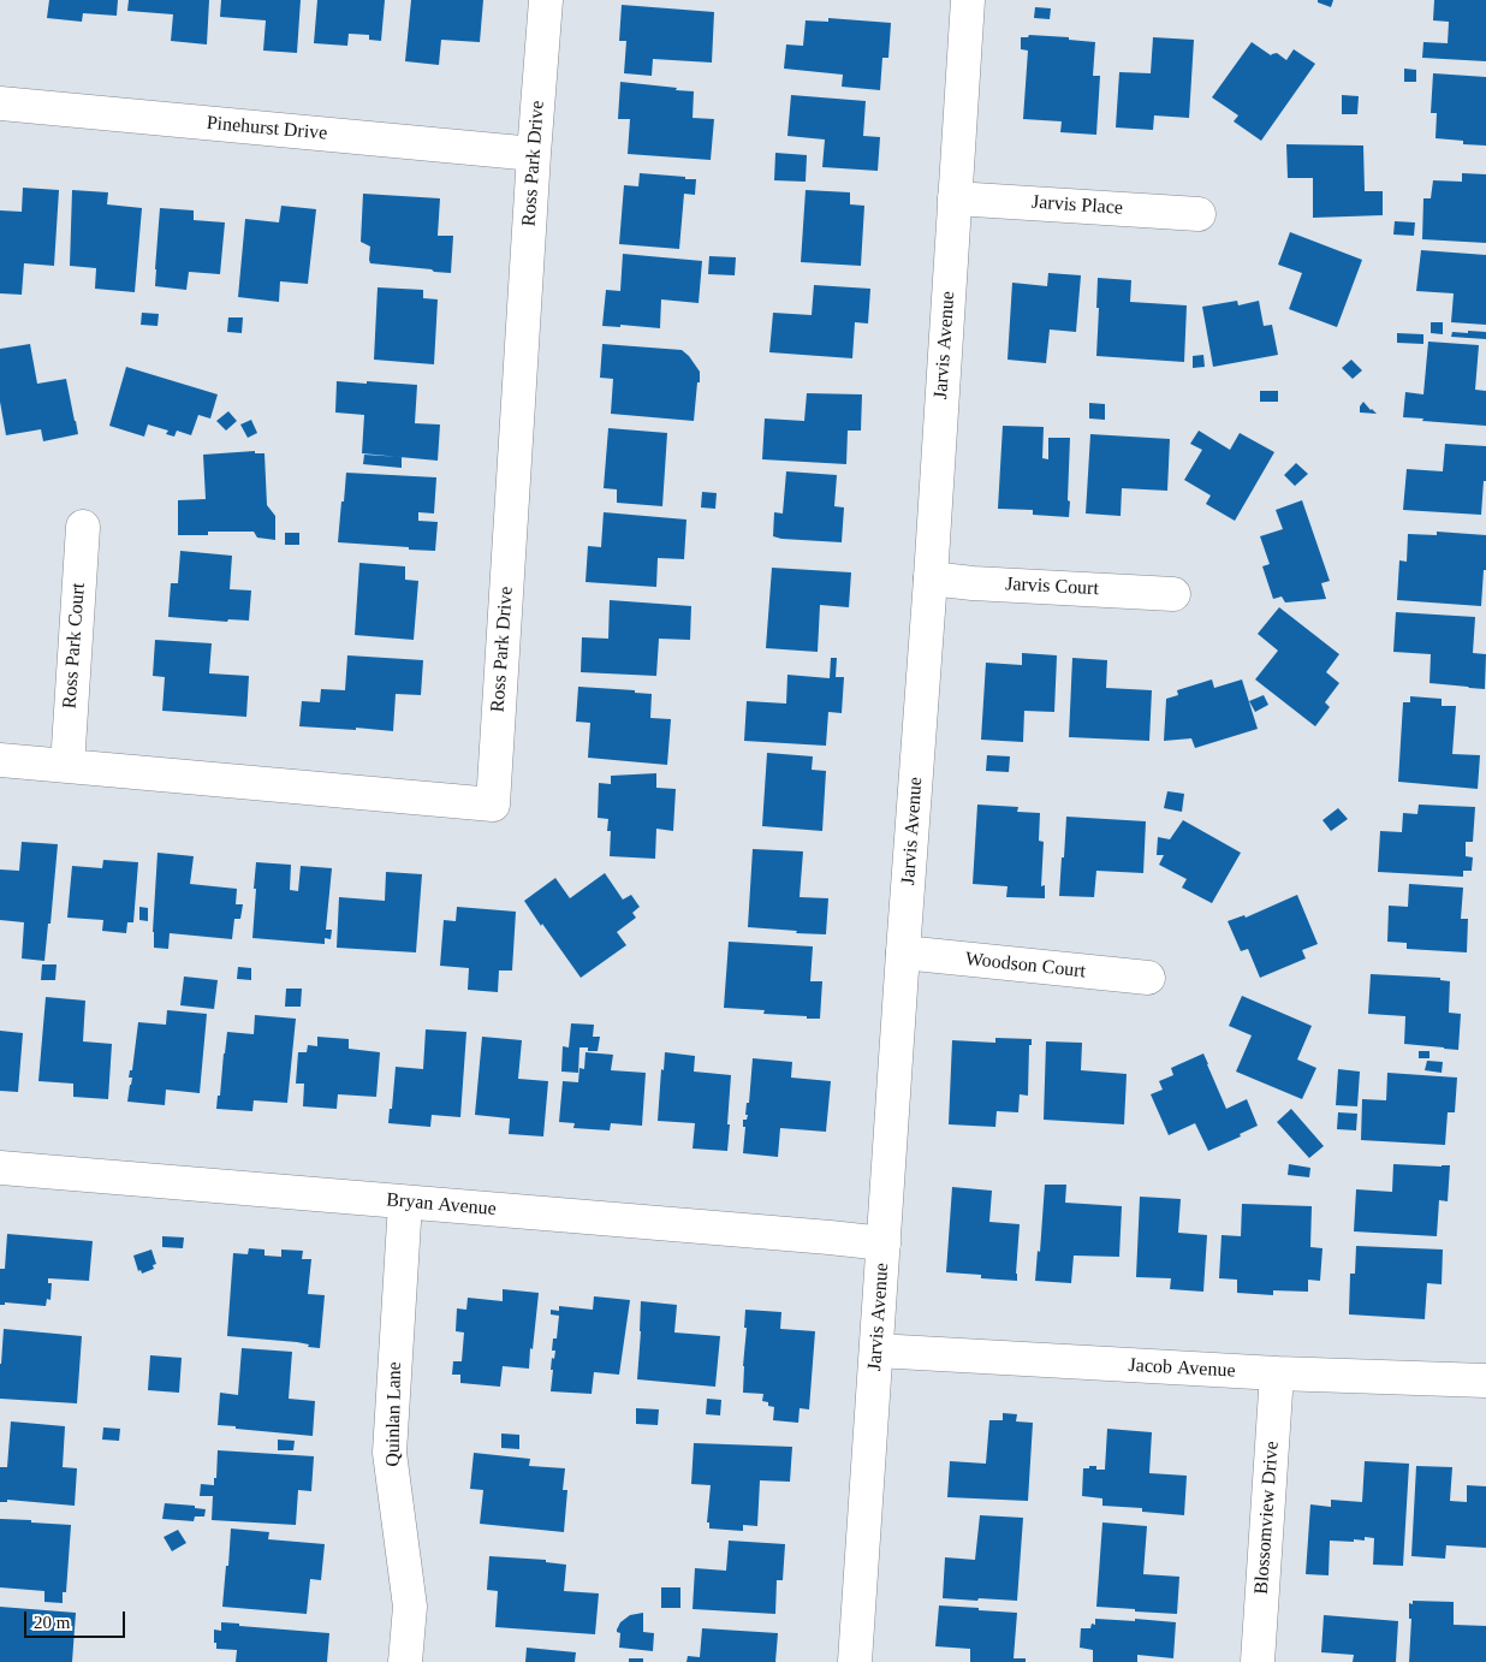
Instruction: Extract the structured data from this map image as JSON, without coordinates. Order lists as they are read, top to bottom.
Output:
{
  "streets": {
    "street": [
      "Pinehurst Drive",
      "Ross Park Drive",
      "Jarvis Place",
      "Jarvis Avenue",
      "Jarvis Court",
      "Ross Park Court",
      "Woodson Court",
      "Bryan Avenue",
      "Jacob Avenue",
      "Quinlan Lane",
      "Blossomview Drive"
    ]
  },
  "crossings": [
    ["Pinehurst Drive", "Ross Park Drive"],
    ["Ross Park Drive", "Ross Park Court"],
    ["Jarvis Place", "Jarvis Avenue"],
    ["Jarvis Avenue", "Jarvis Court"],
    ["Jarvis Avenue", "Woodson Court"],
    ["Jarvis Avenue", "Bryan Avenue"],
    ["Jarvis Avenue", "Jacob Avenue"],
    ["Bryan Avenue", "Quinlan Lane"],
    ["Jacob Avenue", "Blossomview Drive"]
  ],
  "scale_bar": "20 m"
}
